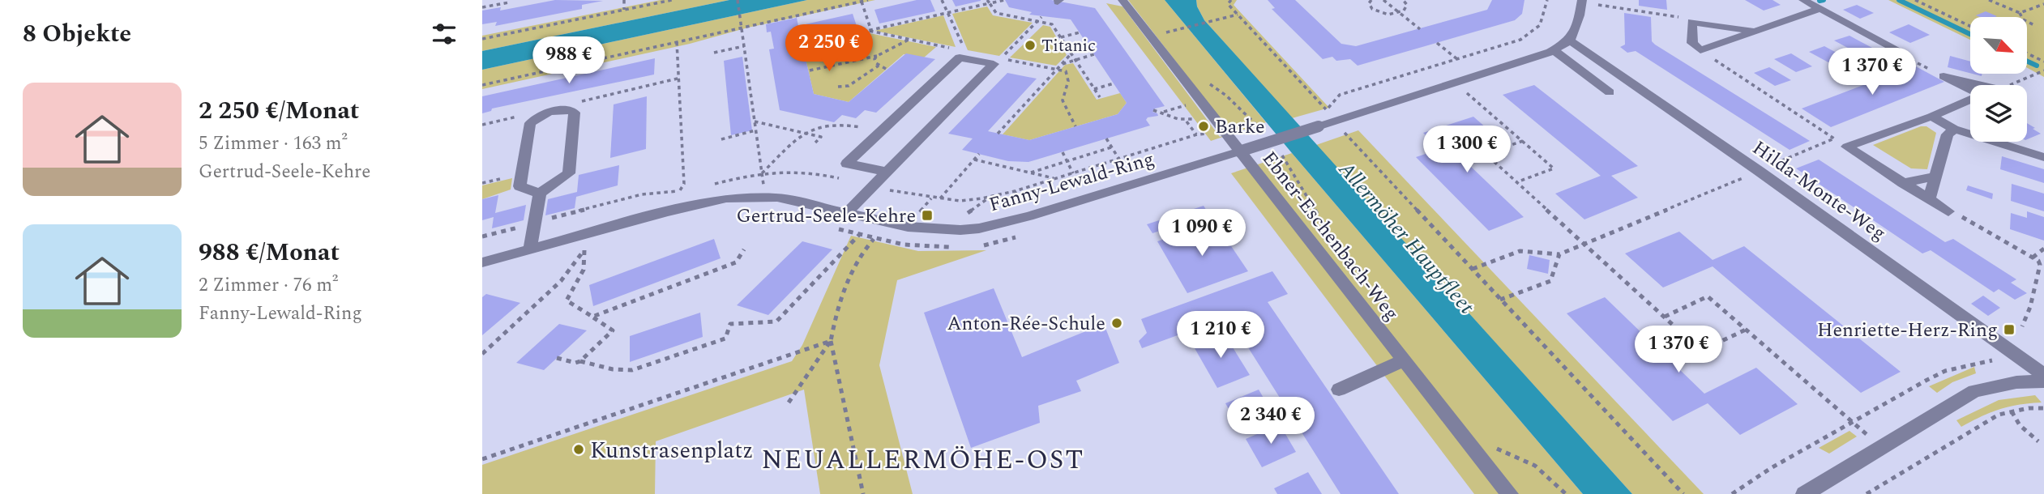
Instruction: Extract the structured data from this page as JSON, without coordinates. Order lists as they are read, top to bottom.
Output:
{
  "streets": {
    "street": ["Fanny-Lewald-Ring", "Hilda-Monte-Weg", "Ebner-Eschenbach-Weg"]
  },
  "crossings": [
    ["Fanny-Lewald-Ring", "Hilda-Monte-Weg"],
    ["Fanny-Lewald-Ring", "Ebner-Eschenbach-Weg"]
  ],
  "districts": ["NEUALLERMÖHE-OST"],
  "water": ["Allermöher Hauptfleet"],
  "places": {
    "other": [
      "Titanic",
      "Barke",
      "Anton-Rée-Schule",
      "Kunstrasenplatz"
    ],
    "transit": ["Gertrud-Seele-Kehre", "Henriette-Herz-Ring"]
  },
  "north": "bottom right",
  "page": {
    "heading": "8 Objekte",
    "price": [
      "2 250 €",
      "988 €",
      "1 370 €",
      "1 300 €",
      "1 090 €",
      "1 210 €",
      "1 370 €",
      "2 340 €"
    ],
    "list": [
      {
        "name": "2 250 €/Monat",
        "note": "5 Zimmer · 163 m² · Gertrud-Seele-Kehre"
      },
      {
        "name": "988 €/Monat",
        "note": "2 Zimmer · 76 m² · Fanny-Lewald-Ring"
      }
    ]
  }
}
